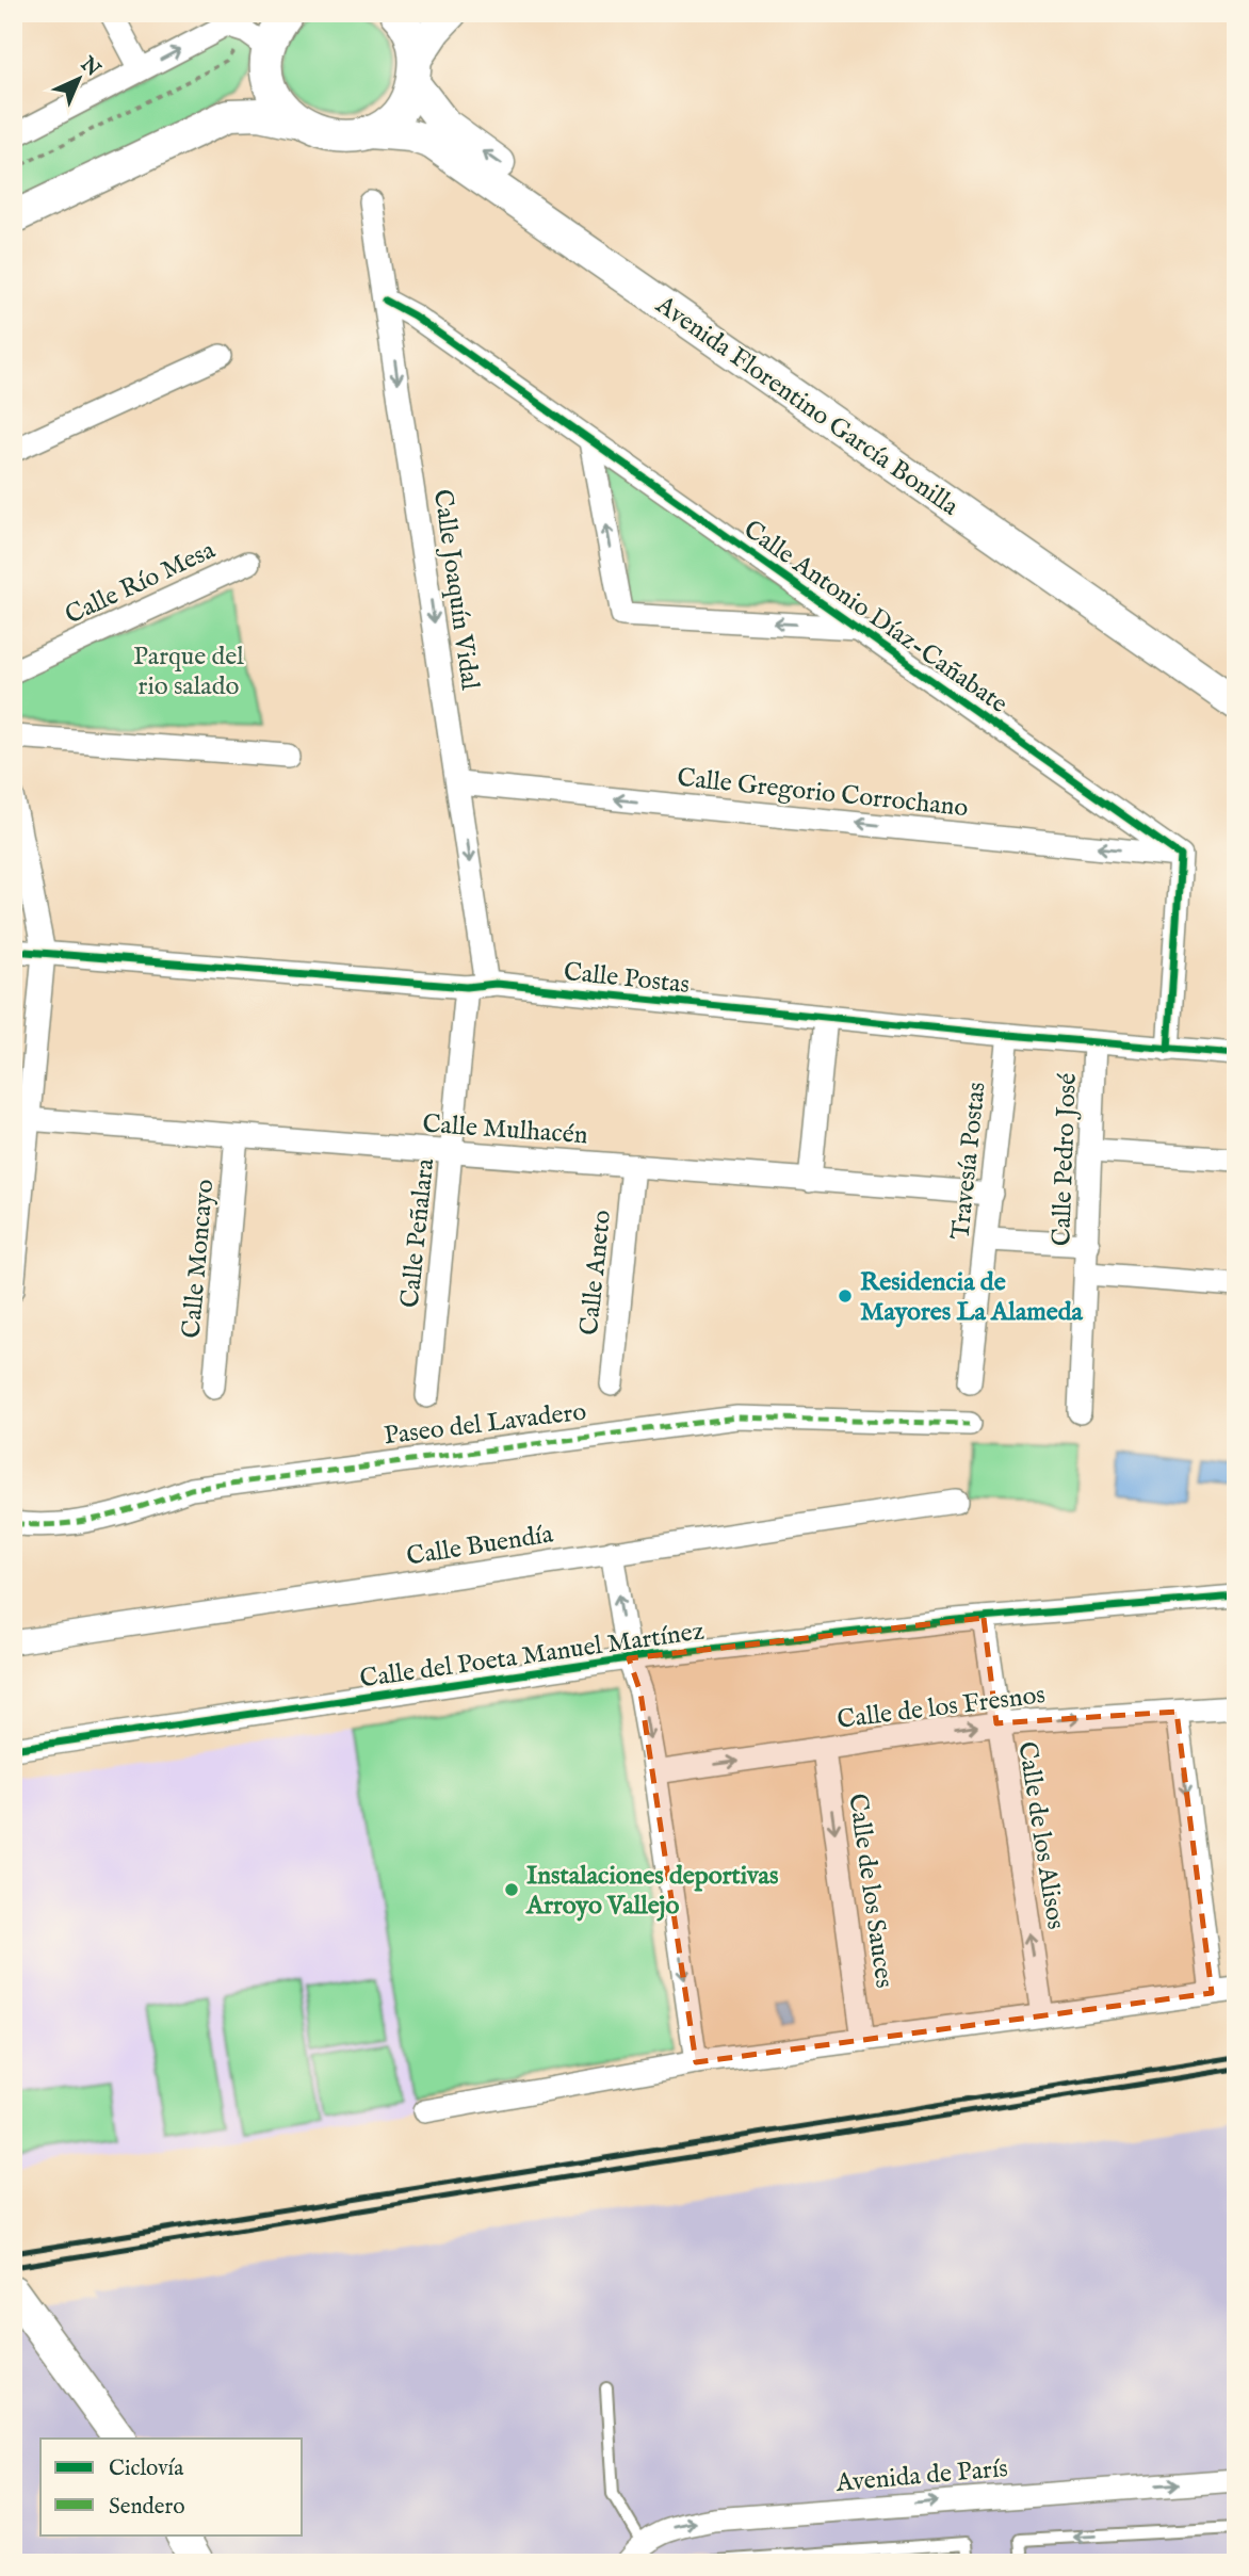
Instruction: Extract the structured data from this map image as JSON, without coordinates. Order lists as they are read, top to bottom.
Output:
{
  "streets": {
    "street": [
      "Avenida Florentino García Bonilla",
      "Calle Río Mesa",
      "Calle Joaquín Vidal",
      "Calle Antonio Díaz-Cañabate",
      "Calle Gregorio Corrochano",
      "Calle Postas",
      "Calle Mulhacén",
      "Calle Pedro José",
      "Travesía Postas",
      "Calle Peñalara",
      "Calle Moncayo",
      "Calle Aneto",
      "Paseo del Lavadero",
      "Calle Buendía",
      "Calle del Poeta Manuel Martínez",
      "Calle de los Fresnos",
      "Calle de los Alisos",
      "Calle de los Sauces",
      "Avenida de París"
    ]
  },
  "crossings": [
    ["Calle Joaquín Vidal", "Calle Antonio Díaz-Cañabate"],
    ["Calle Joaquín Vidal", "Calle Gregorio Corrochano"],
    ["Calle Joaquín Vidal", "Calle Postas"],
    ["Calle Joaquín Vidal", "Calle Peñalara"],
    ["Calle Antonio Díaz-Cañabate", "Calle Gregorio Corrochano"],
    ["Calle Postas", "Calle Pedro José"],
    ["Calle Postas", "Travesía Postas"],
    ["Calle Postas", "Calle Peñalara"],
    ["Calle Mulhacén", "Travesía Postas"],
    ["Calle Mulhacén", "Calle Peñalara"],
    ["Calle Mulhacén", "Calle Moncayo"],
    ["Calle Mulhacén", "Calle Aneto"],
    ["Calle del Poeta Manuel Martínez", "Calle de los Alisos"],
    ["Calle de los Fresnos", "Calle de los Alisos"],
    ["Calle de los Fresnos", "Calle de los Sauces"]
  ],
  "one_way": [
    "Calle Joaquín Vidal",
    "Calle Gregorio Corrochano",
    "Calle de los Fresnos",
    "Avenida de París"
  ],
  "parks": ["Parque del rio salado"],
  "places": ["Residencia de Mayores La Alameda", "Instalaciones deportivas Arroyo Vallejo"],
  "legend": ["Ciclovía", "Sendero"],
  "north": "top right"
}
